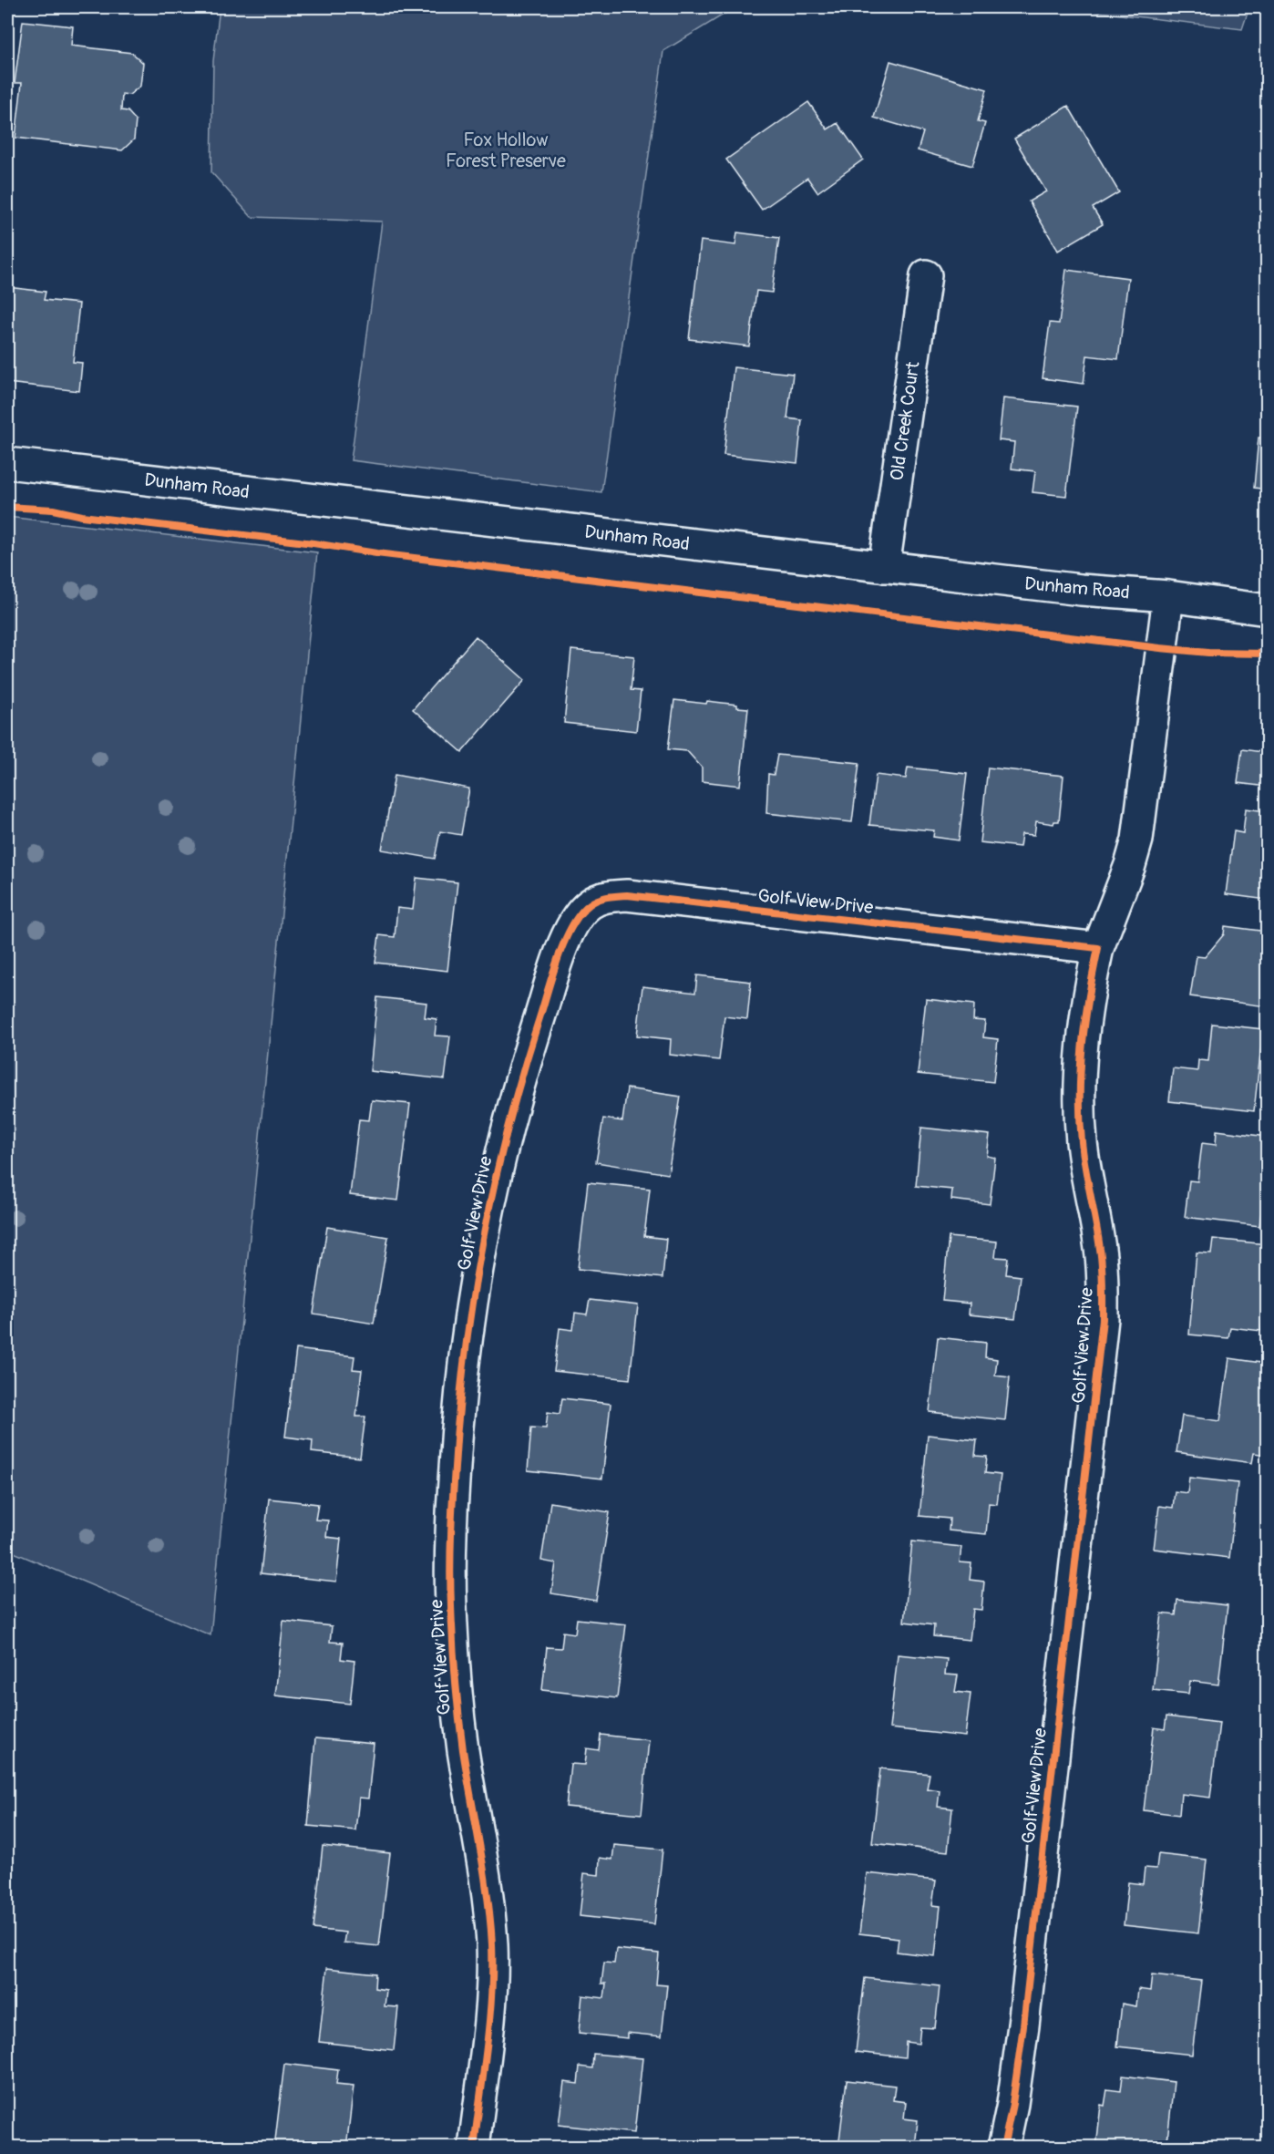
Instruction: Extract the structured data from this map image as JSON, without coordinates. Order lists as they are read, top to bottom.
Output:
{
  "streets": {
    "street": ["Old Creek Court", "Dunham Road", "Golf View Drive"]
  },
  "crossings": [
    ["Old Creek Court", "Dunham Road"],
    ["Dunham Road", "Golf View Drive"]
  ],
  "parks": ["Fox Hollow Forest Preserve"]
}
